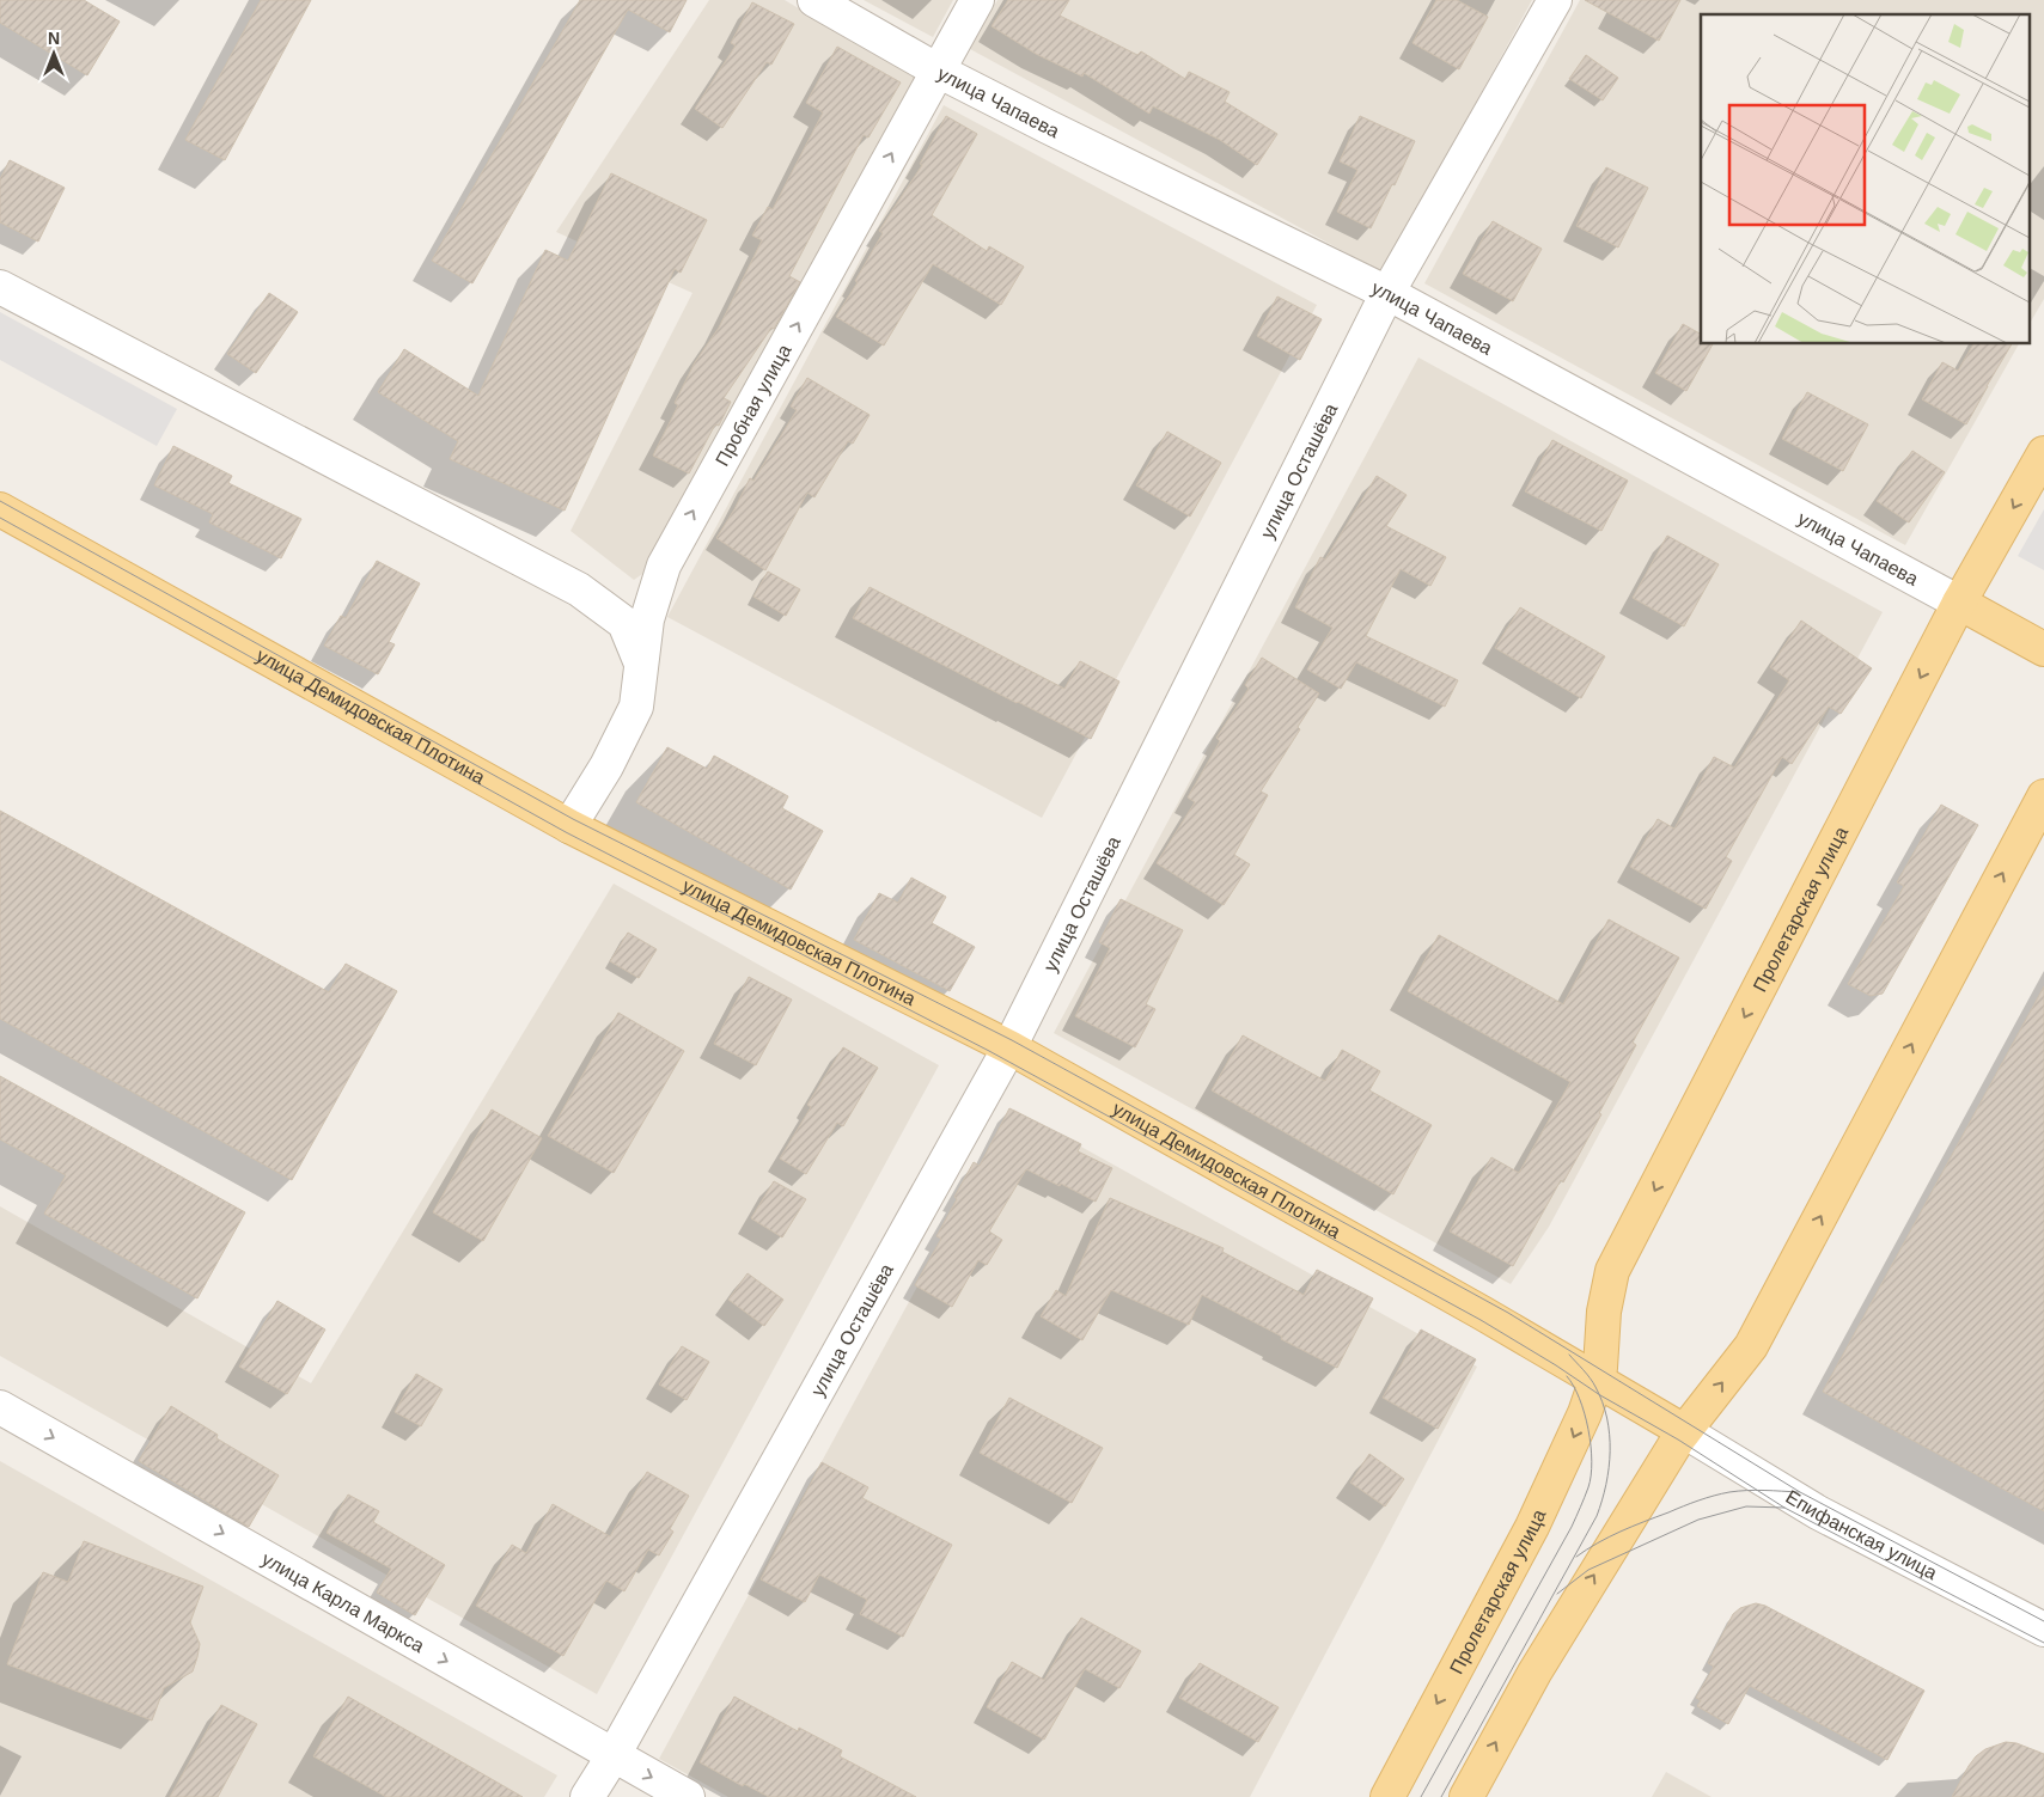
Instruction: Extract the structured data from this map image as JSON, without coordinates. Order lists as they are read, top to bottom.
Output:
{
  "streets": {
    "main road": ["улица Чапаева", "улица Демидовская Плотина", "Пролетарская улица"],
    "street": [
      "Пробная улица",
      "улица Осташёва",
      "Епифанская улица",
      "улица Карла Маркса"
    ]
  },
  "crossings": [
    ["улица Чапаева", "Пробная улица"],
    ["улица Чапаева", "улица Осташёва"],
    ["улица Чапаева", "Пролетарская улица"],
    ["Пробная улица", "улица Демидовская Плотина"],
    ["улица Осташёва", "улица Демидовская Плотина"],
    ["улица Осташёва", "улица Карла Маркса"],
    ["улица Демидовская Плотина", "Пролетарская улица"]
  ],
  "one_way": ["Пробная улица", "улица Карла Маркса"],
  "north": "top"
}
